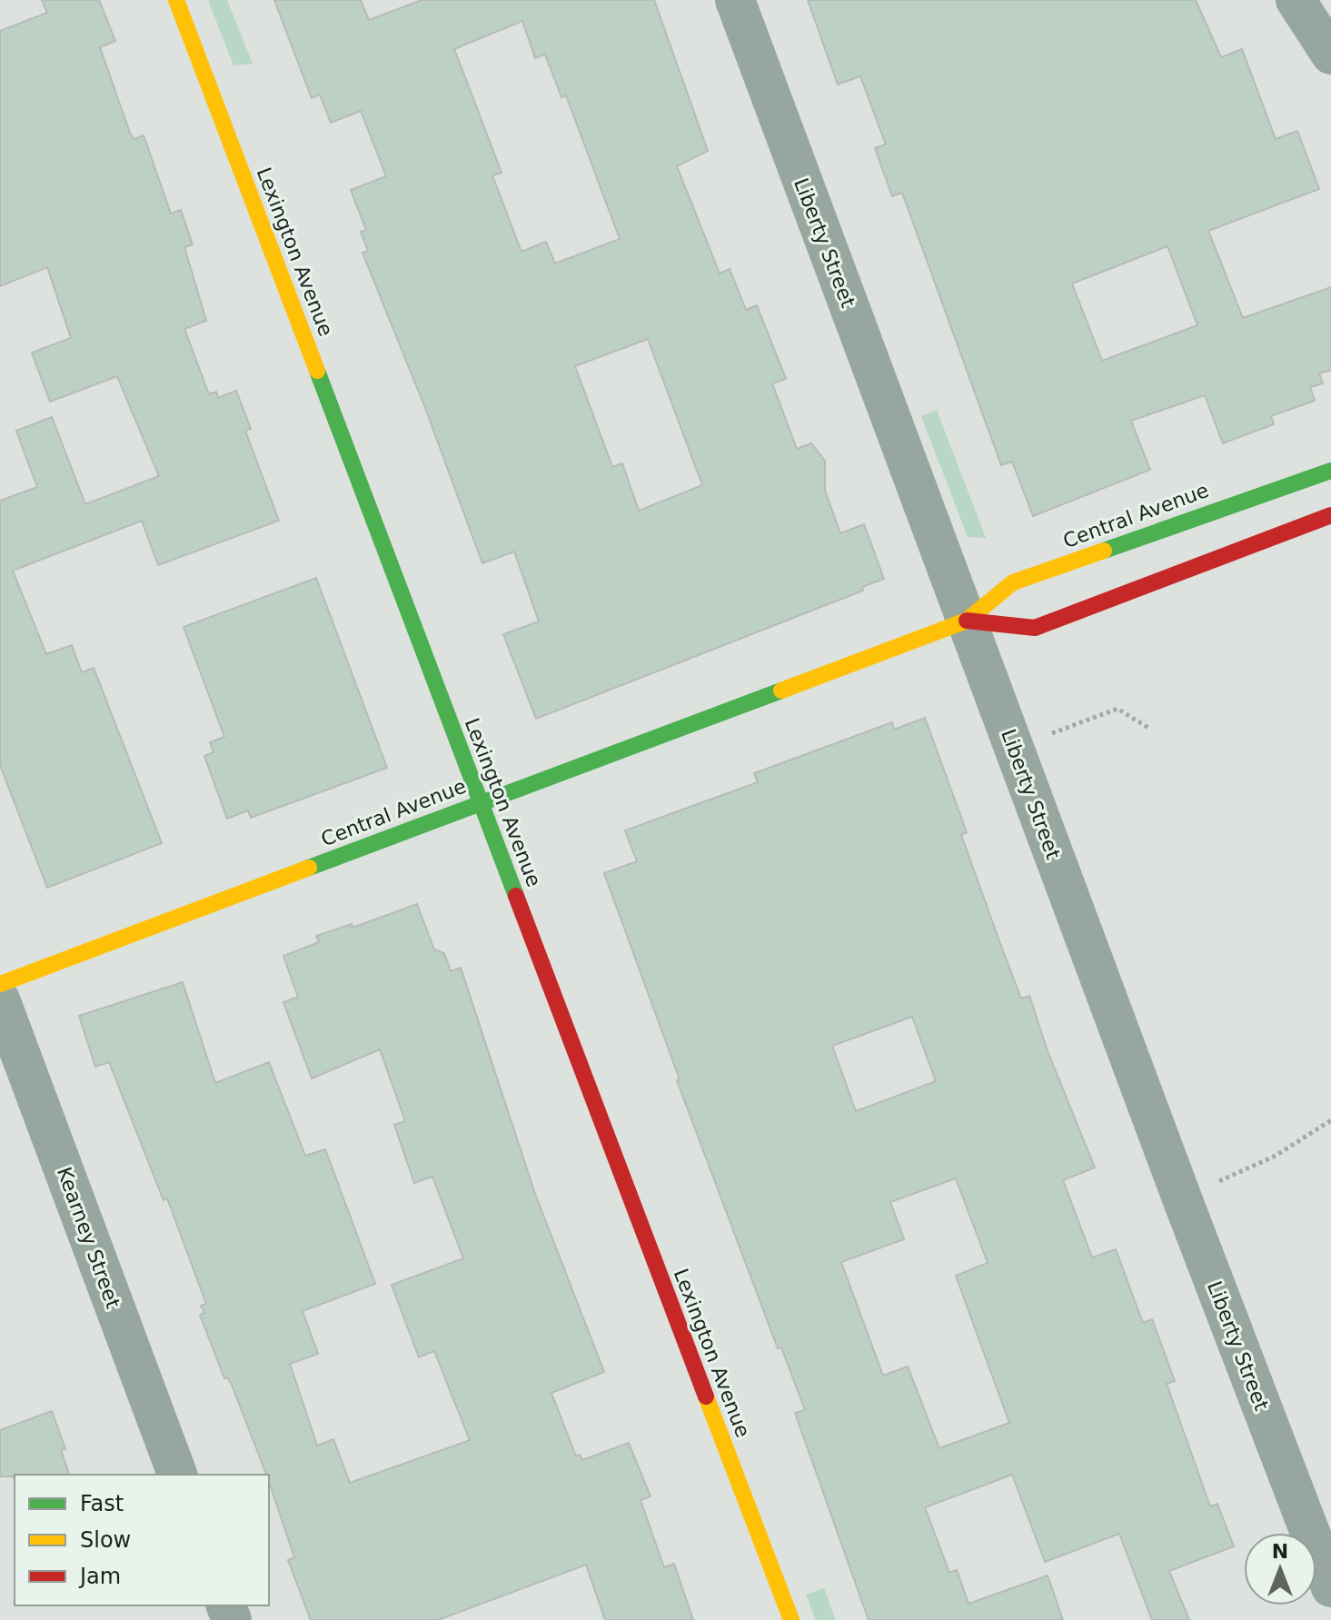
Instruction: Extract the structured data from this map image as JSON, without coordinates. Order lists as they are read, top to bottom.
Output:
{
  "streets": {
    "street": [
      "Liberty Street",
      "Lexington Avenue",
      "Central Avenue",
      "Kearney Street"
    ]
  },
  "crossings": [
    ["Liberty Street", "Central Avenue"],
    ["Lexington Avenue", "Central Avenue"]
  ],
  "legend": ["Fast", "Slow", "Jam"],
  "north": "top"
}
